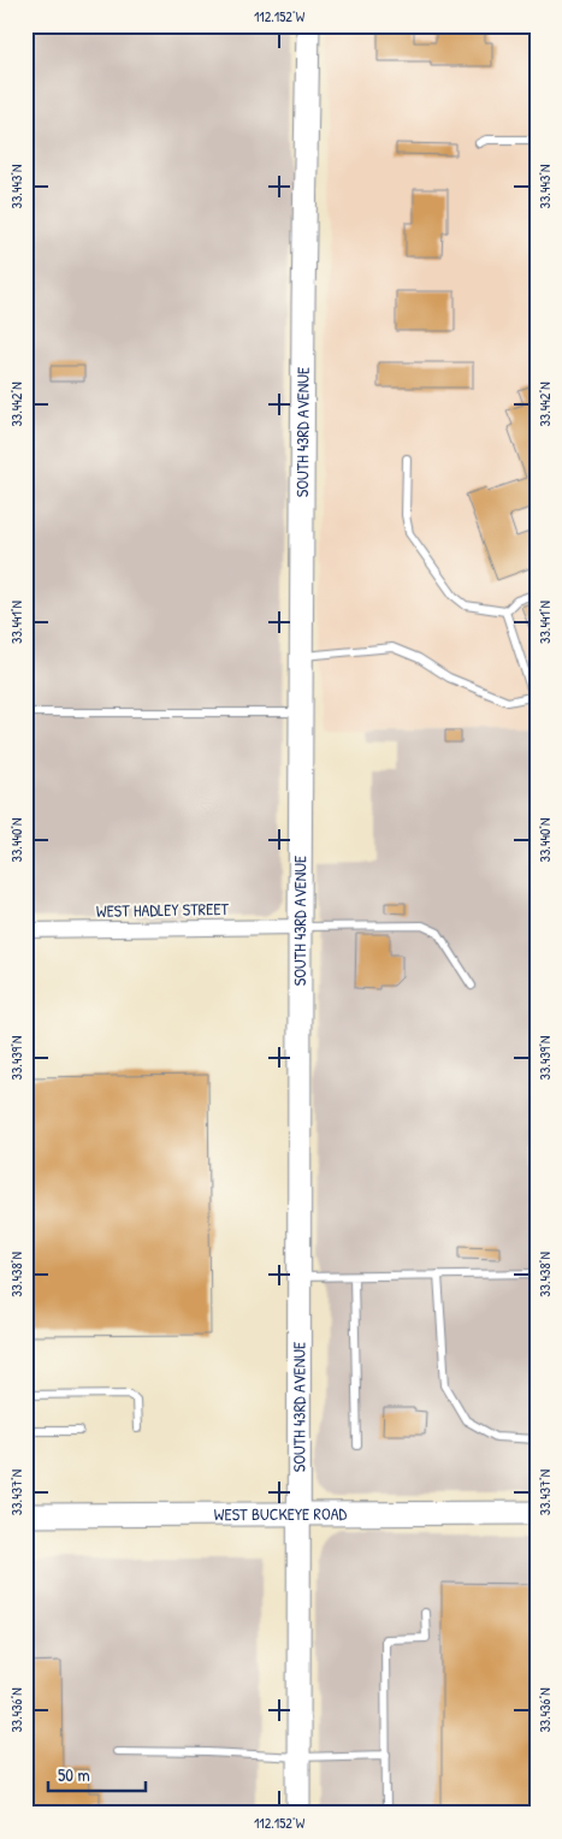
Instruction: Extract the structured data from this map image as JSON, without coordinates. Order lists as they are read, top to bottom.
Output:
{
  "streets": {
    "main road": ["SOUTH 43RD AVENUE", "WEST BUCKEYE ROAD"],
    "street": ["WEST HADLEY STREET"]
  },
  "crossings": [
    ["SOUTH 43RD AVENUE", "WEST HADLEY STREET"],
    ["SOUTH 43RD AVENUE", "WEST BUCKEYE ROAD"]
  ],
  "scale_bar": "50 m",
  "coordinates": [
    "112.152°W",
    "33.443°N",
    "33.442°N",
    "33.441°N",
    "33.440°N",
    "33.439°N",
    "33.438°N",
    "33.437°N",
    "33.436°N"
  ]
}
